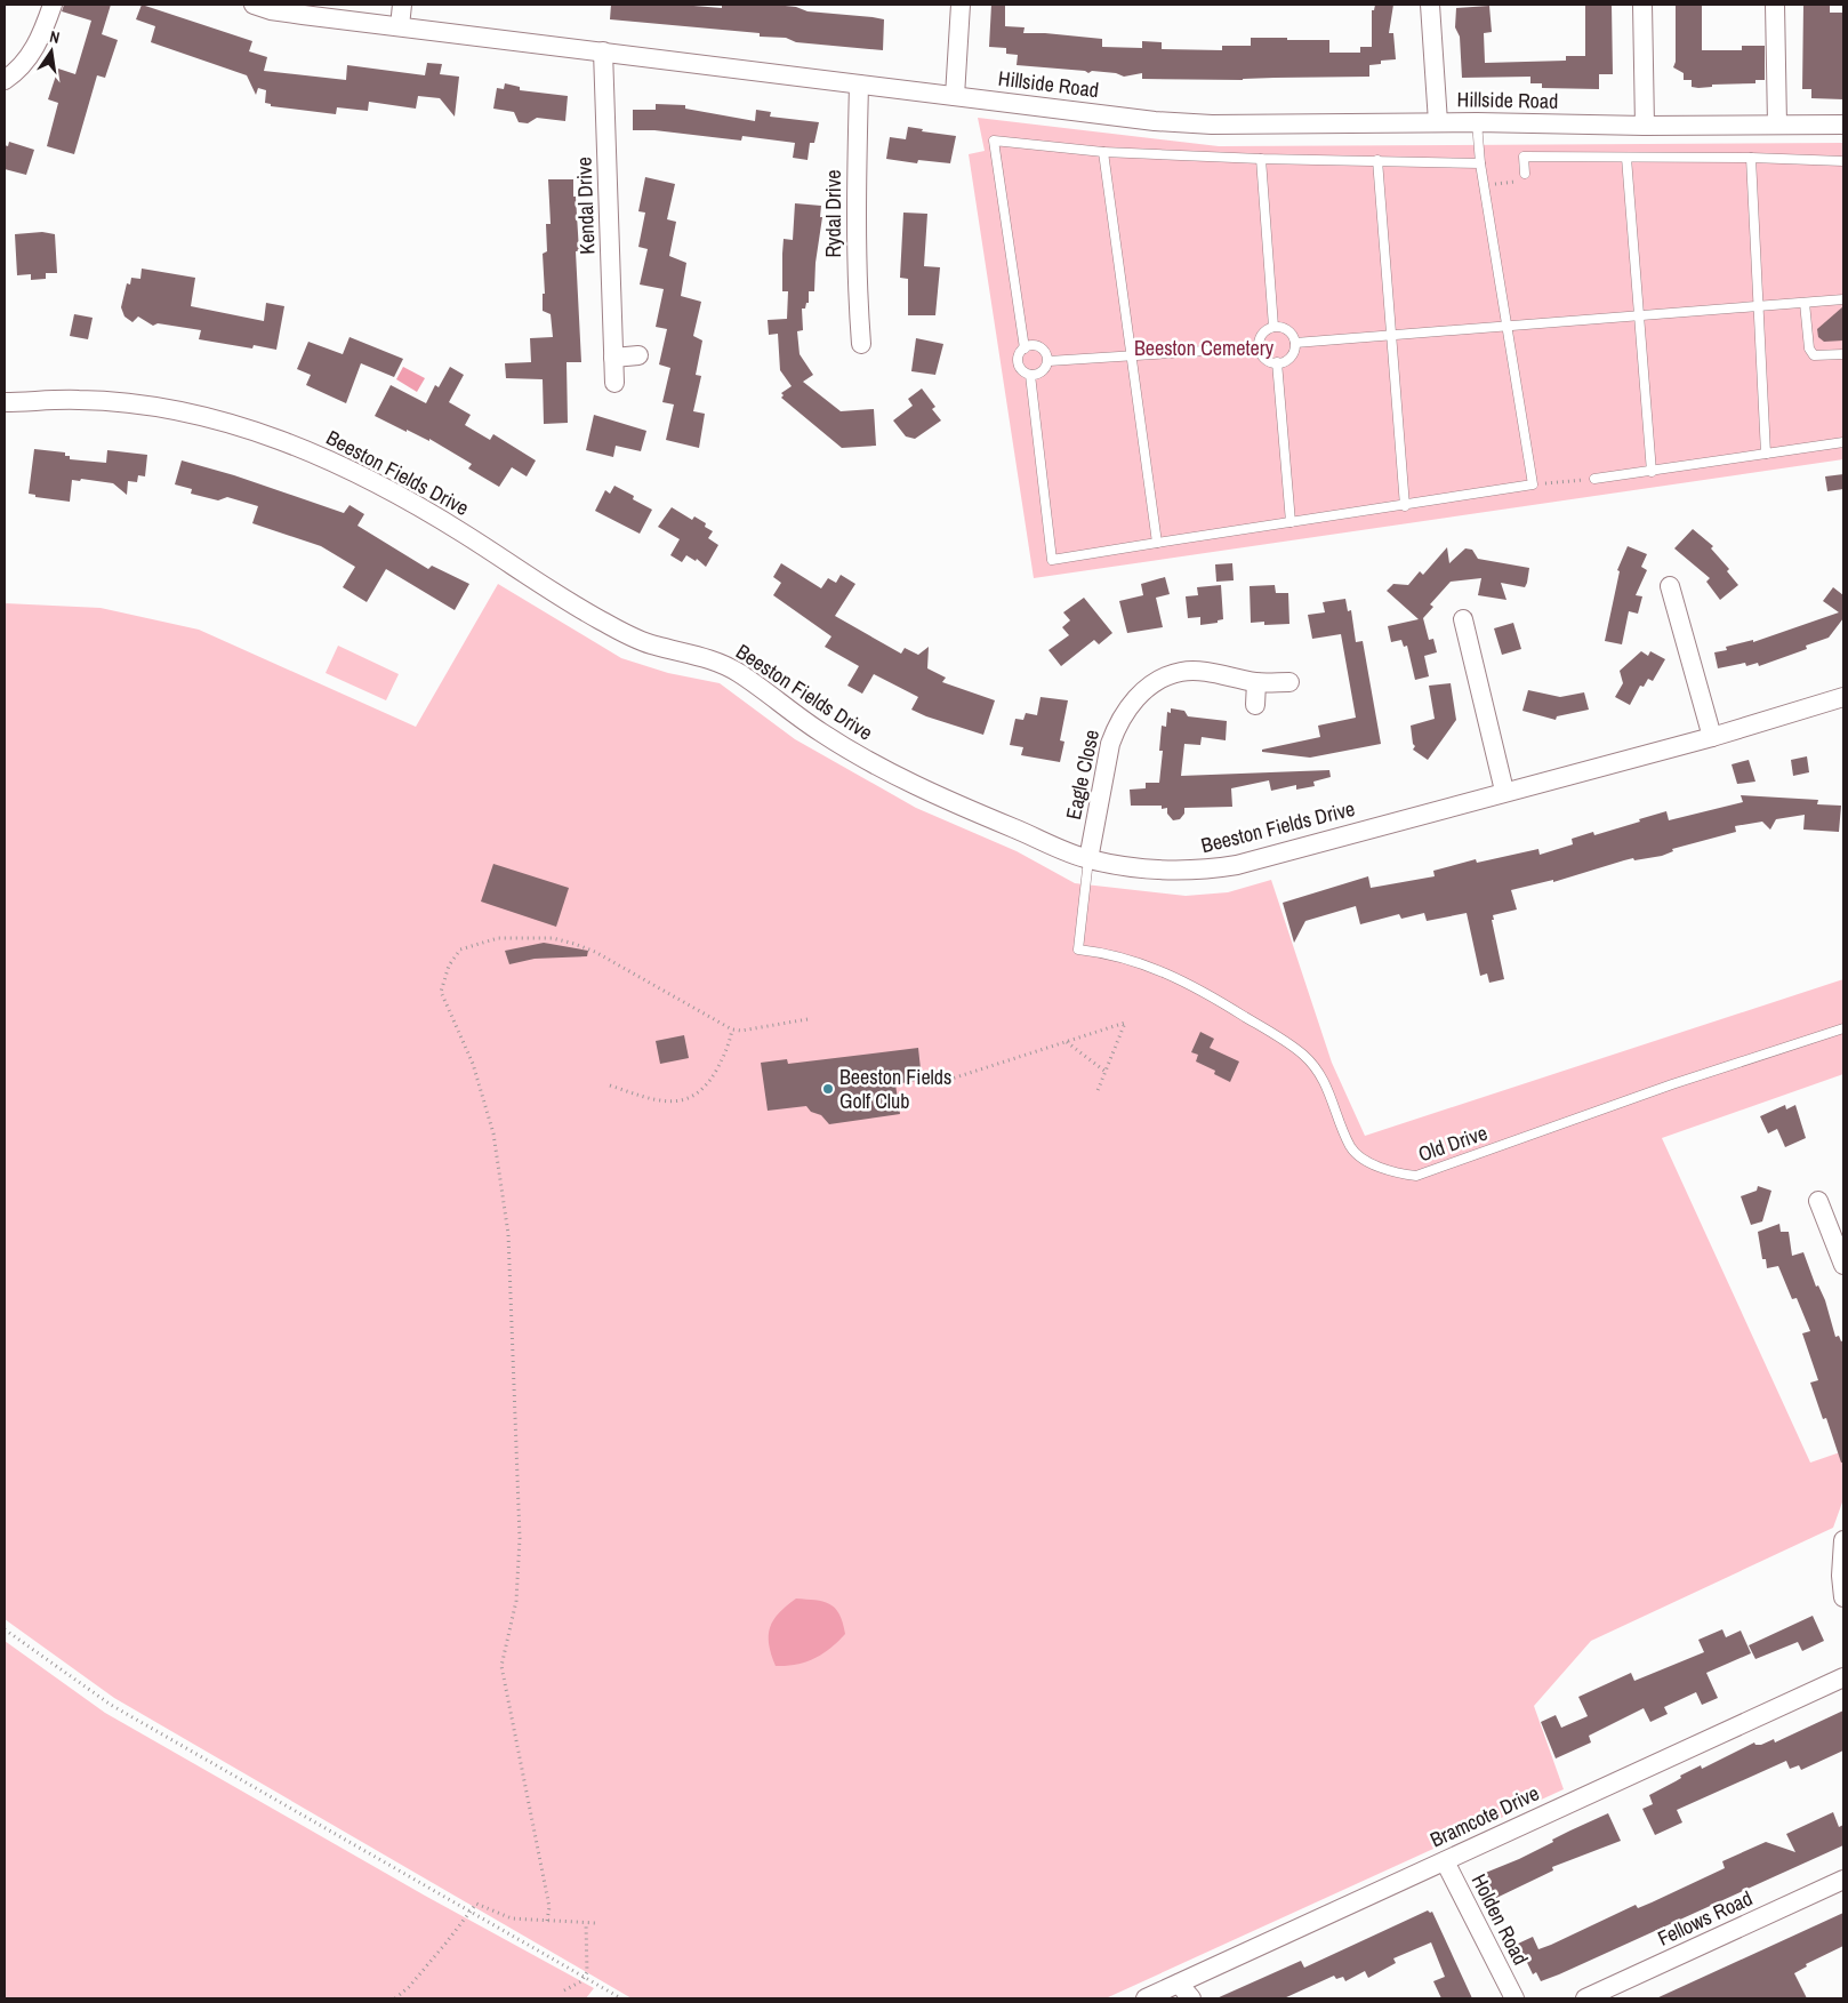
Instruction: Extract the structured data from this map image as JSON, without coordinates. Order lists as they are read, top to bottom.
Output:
{
  "streets": {
    "street": [
      "Hillside Road",
      "Kendal Drive",
      "Rydal Drive",
      "Beeston Fields Drive",
      "Eagle Close",
      "Bramcote Drive",
      "Fellows Road",
      "Holden Road"
    ],
    "lane": ["Old Drive"]
  },
  "crossings": [
    ["Hillside Road", "Kendal Drive"],
    ["Hillside Road", "Rydal Drive"],
    ["Beeston Fields Drive", "Eagle Close"],
    ["Beeston Fields Drive", "Old Drive"],
    ["Eagle Close", "Old Drive"],
    ["Bramcote Drive", "Holden Road"]
  ],
  "parks": ["Beeston Cemetery"],
  "places": ["Beeston Fields Golf Club"],
  "north": "top"
}
